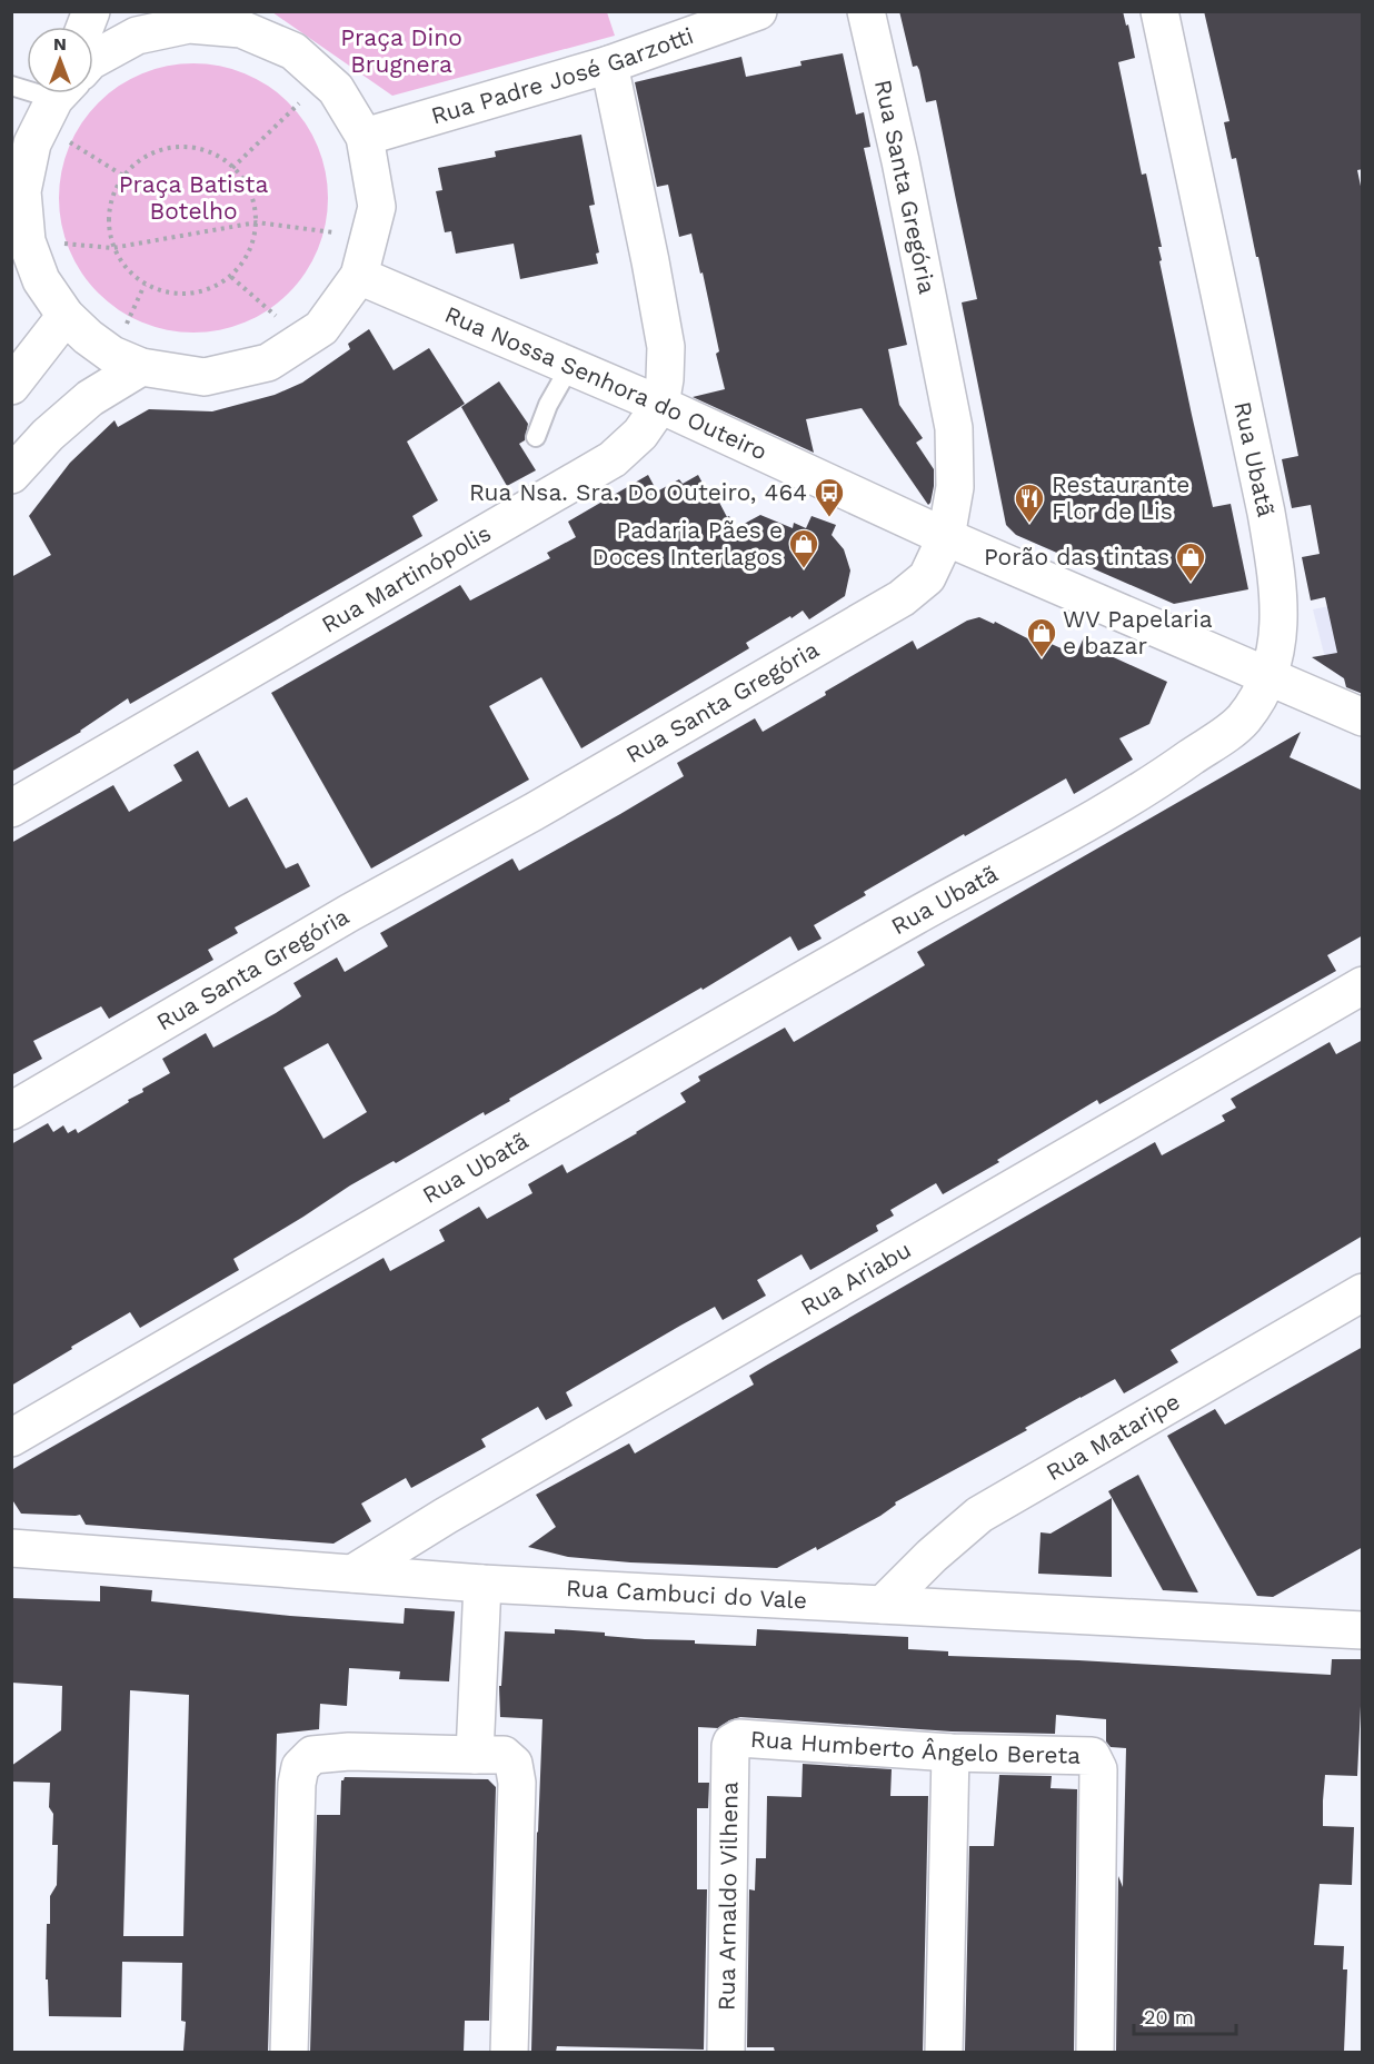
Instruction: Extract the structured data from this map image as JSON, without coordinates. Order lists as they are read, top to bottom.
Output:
{
  "streets": {
    "street": [
      "Rua Padre José Garzotti",
      "Rua Santa Gregória",
      "Rua Nossa Senhora do Outeiro",
      "Rua Ubatã",
      "Rua Martinópolis",
      "Rua Ariabu",
      "Rua Mataripe",
      "Rua Cambuci do Vale",
      "Rua Humberto Ângelo Bereta",
      "Rua Arnaldo Vilhena"
    ]
  },
  "crossings": [
    ["Rua Padre José Garzotti", "Rua Martinópolis"],
    ["Rua Santa Gregória", "Rua Nossa Senhora do Outeiro"],
    ["Rua Nossa Senhora do Outeiro", "Rua Ubatã"],
    ["Rua Nossa Senhora do Outeiro", "Rua Martinópolis"],
    ["Rua Ariabu", "Rua Cambuci do Vale"],
    ["Rua Mataripe", "Rua Cambuci do Vale"],
    ["Rua Humberto Ângelo Bereta", "Rua Arnaldo Vilhena"]
  ],
  "parks": ["Praça Dino Brugnera", "Praça Batista Botelho"],
  "places": {
    "bus stop": ["Rua Nsa. Sra. Do Outeiro, 464"],
    "restaurant": ["Restaurante Flor de Lis"],
    "shop": ["Padaria Pães e Doces Interlagos", "Porão das tintas", "WV Papelaria e bazar"]
  },
  "scale_bar": "20 m",
  "north": "top"
}
